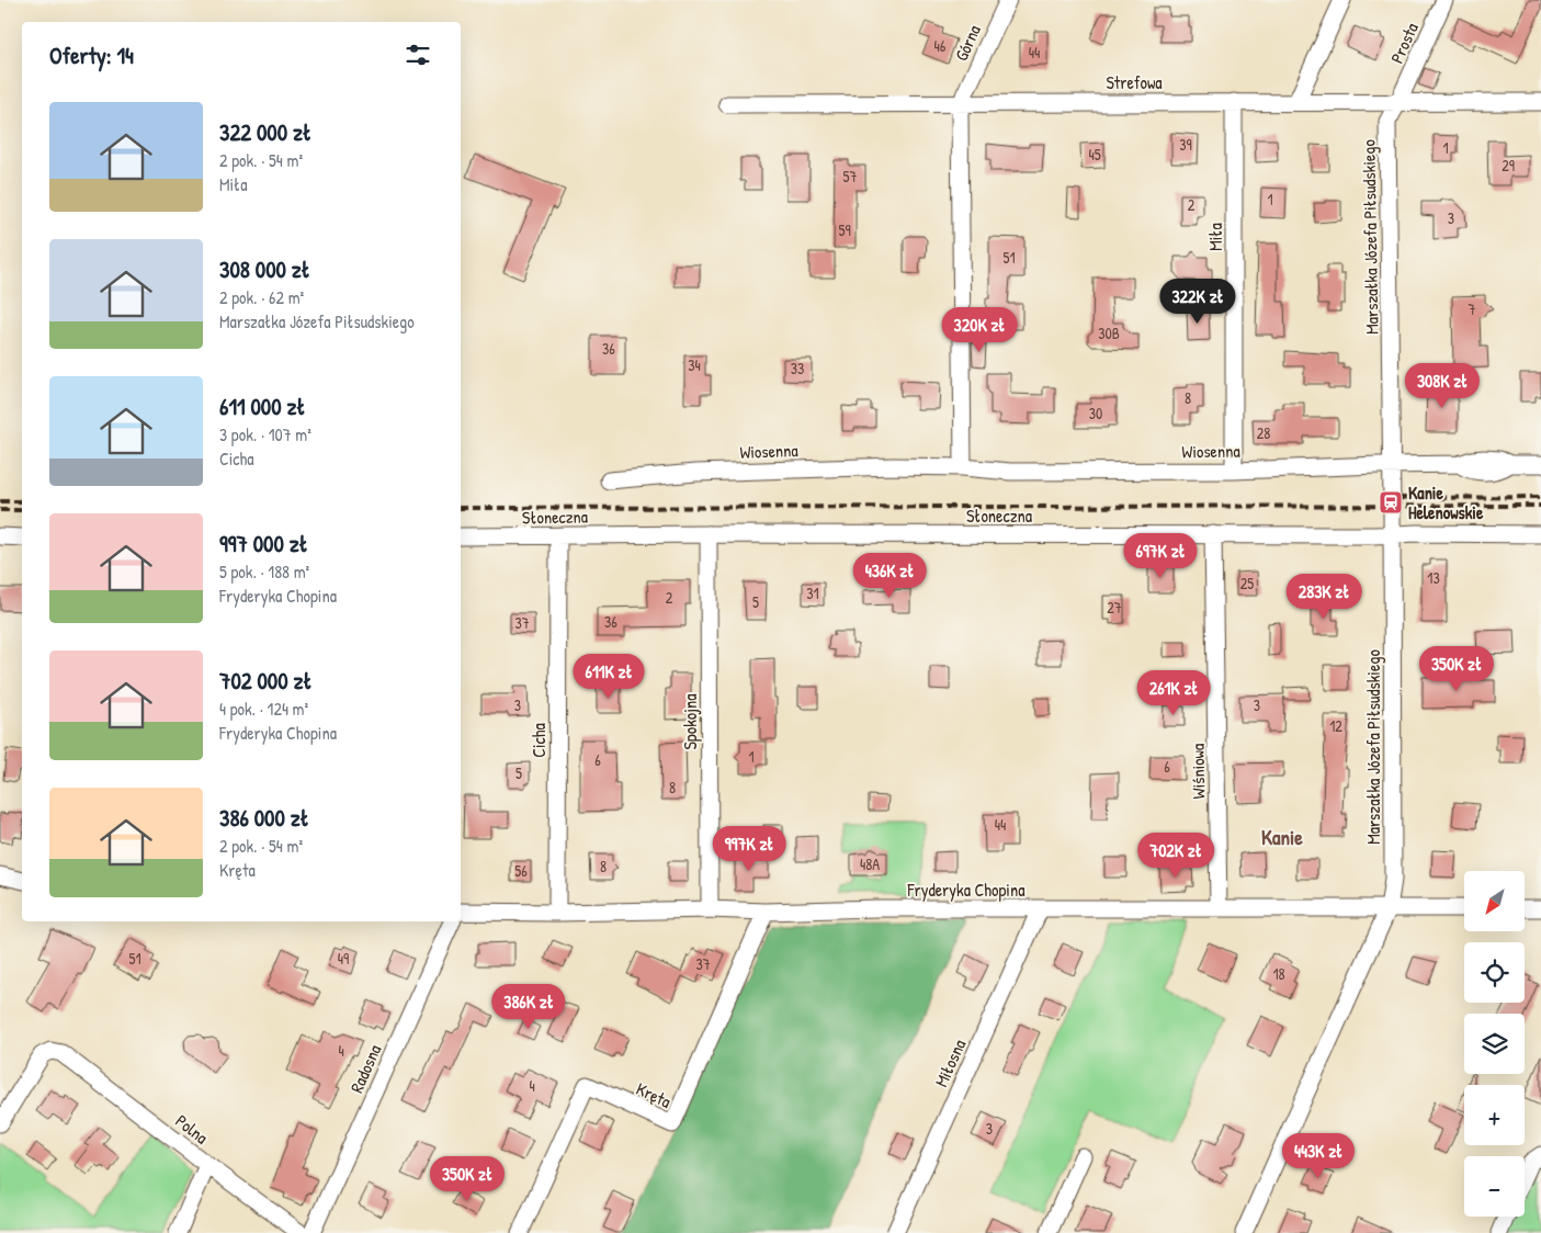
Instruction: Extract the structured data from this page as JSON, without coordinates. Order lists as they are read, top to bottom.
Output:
{
  "streets": {
    "street": [
      "Górna",
      "Prosta",
      "Strefowa",
      "Miła",
      "Marszałka Józefa Piłsudskiego",
      "Wiosenna",
      "Słoneczna",
      "Spokojna",
      "Cicha",
      "Wiśniowa",
      "Fryderyka Chopina",
      "Miłosna",
      "Radosna",
      "Kręta",
      "Polna"
    ]
  },
  "crossings": [
    ["Górna", "Strefowa"],
    ["Prosta", "Strefowa"],
    ["Prosta", "Marszałka Józefa Piłsudskiego"],
    ["Strefowa", "Miła"],
    ["Strefowa", "Marszałka Józefa Piłsudskiego"],
    ["Miła", "Wiosenna"],
    ["Marszałka Józefa Piłsudskiego", "Wiosenna"],
    ["Marszałka Józefa Piłsudskiego", "Słoneczna"],
    ["Marszałka Józefa Piłsudskiego", "Fryderyka Chopina"],
    ["Słoneczna", "Spokojna"],
    ["Słoneczna", "Cicha"],
    ["Słoneczna", "Wiśniowa"],
    ["Spokojna", "Fryderyka Chopina"],
    ["Cicha", "Fryderyka Chopina"],
    ["Wiśniowa", "Fryderyka Chopina"],
    ["Fryderyka Chopina", "Miłosna"],
    ["Fryderyka Chopina", "Kręta"]
  ],
  "districts": ["Kanie"],
  "places": {
    "station": ["Kanie Helenowskie"]
  },
  "house_numbers": [
    "46",
    "44",
    "39",
    "1",
    "45",
    "29",
    "57",
    "1",
    "2",
    "3",
    "59",
    "51",
    "7",
    "30B",
    "36",
    "34",
    "33",
    "8",
    "30",
    "28",
    "13",
    "25",
    "31",
    "2",
    "5",
    "27",
    "36",
    "37",
    "3",
    "3",
    "12",
    "1",
    "6",
    "6",
    "5",
    "8",
    "44",
    "48A",
    "8",
    "56",
    "51",
    "49",
    "37",
    "18",
    "4",
    "4",
    "3"
  ],
  "north": "bottom left",
  "page": {
    "heading": "Oferty: 14",
    "list": [
      {
        "name": "322 000 zł",
        "note": "2 pok. · 54 m² · Miła"
      },
      {
        "name": "308 000 zł",
        "note": "2 pok. · 62 m² · Marszałka Józefa Piłsudskiego"
      },
      {
        "name": "611 000 zł",
        "note": "3 pok. · 107 m² · Cicha"
      },
      {
        "name": "997 000 zł",
        "note": "5 pok. · 188 m² · Fryderyka Chopina"
      },
      {
        "name": "702 000 zł",
        "note": "4 pok. · 124 m² · Fryderyka Chopina"
      },
      {
        "name": "386 000 zł",
        "note": "2 pok. · 54 m² · Kręta"
      }
    ],
    "price": [
      "322K zł",
      "320K zł",
      "308K zł",
      "697K zł",
      "436K zł",
      "283K zł",
      "350K zł",
      "611K zł",
      "261K zł",
      "997K zł",
      "702K zł",
      "386K zł",
      "443K zł",
      "350K zł"
    ],
    "map_buttons": ["+", "−"]
  }
}
